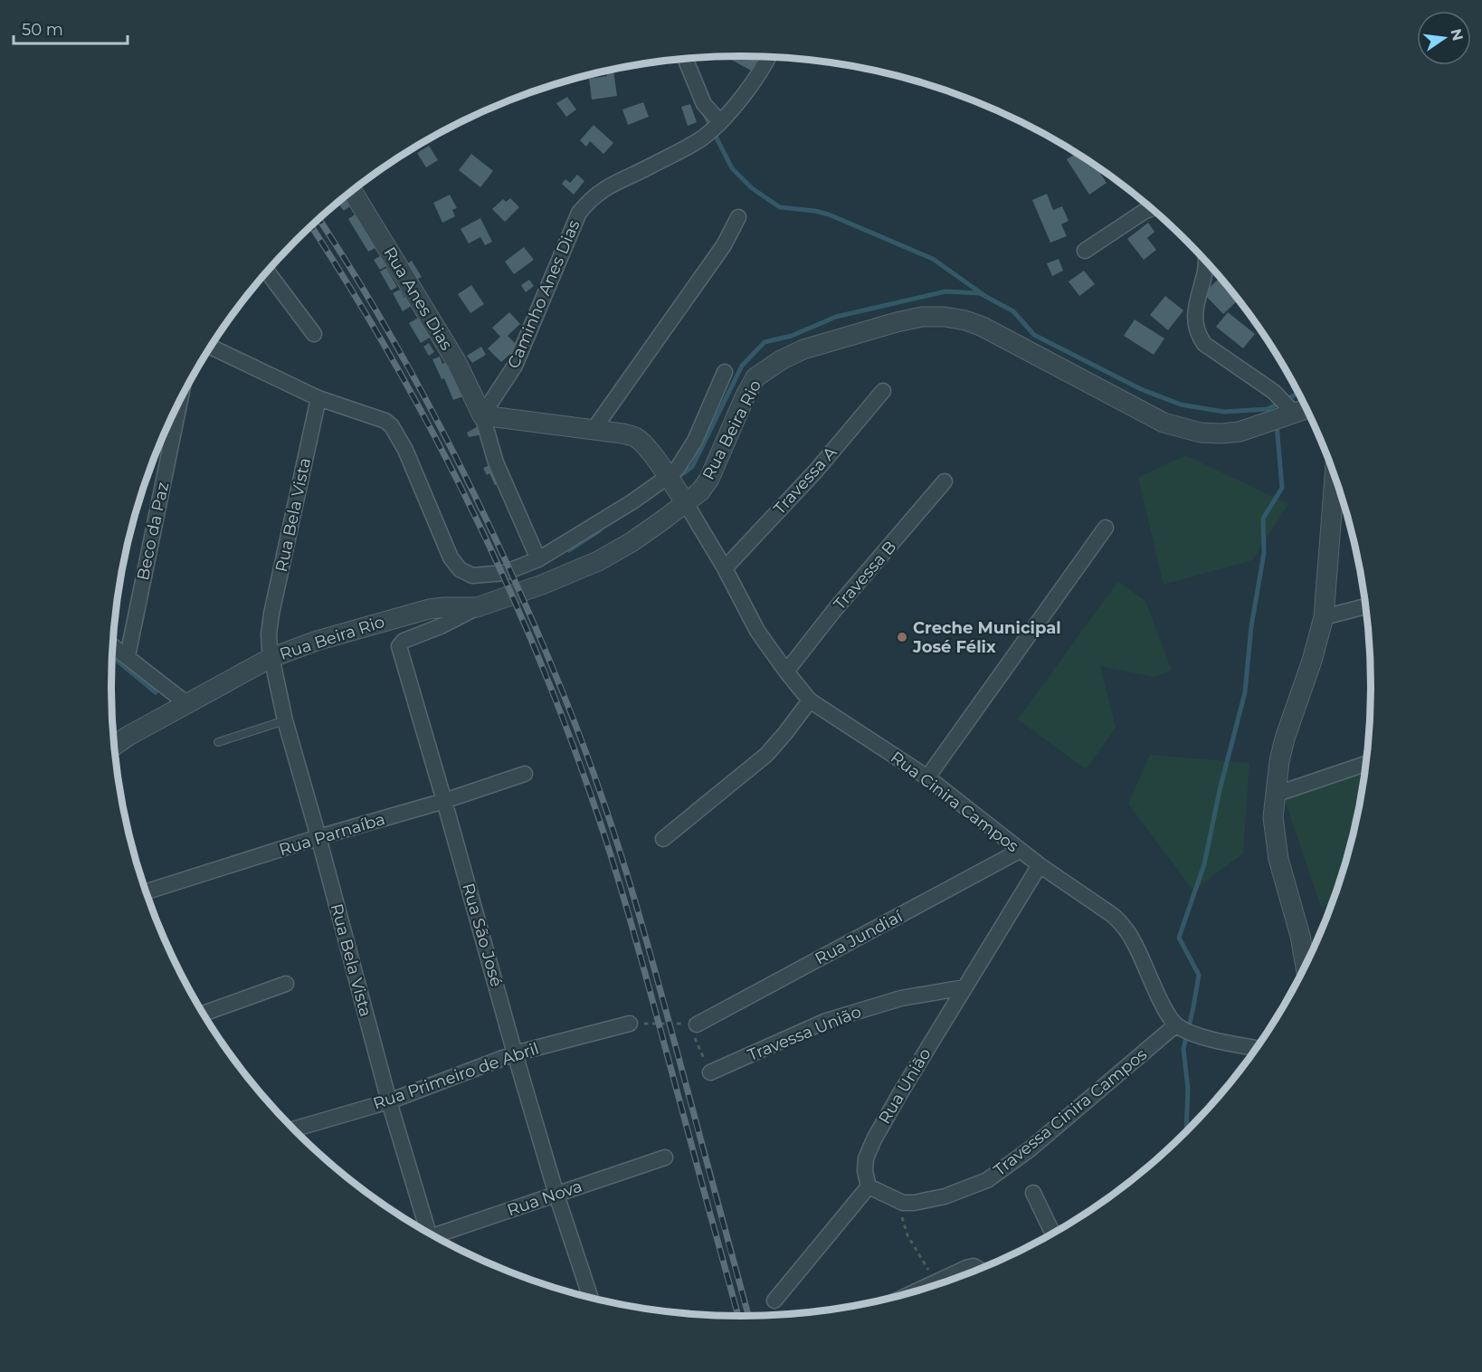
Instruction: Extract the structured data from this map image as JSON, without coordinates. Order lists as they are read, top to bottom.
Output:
{
  "streets": {
    "street": [
      "Caminho Anes Dias",
      "Rua Anes Dias",
      "Rua Beira Rio",
      "Travessa A",
      "Rua Bela Vista",
      "Beco da Paz",
      "Travessa B",
      "Rua Cinira Campos",
      "Rua Parnaíba",
      "Rua São José",
      "Rua Jundiaí",
      "Travessa União",
      "Rua Primeiro de Abril",
      "Rua União",
      "Travessa Cinira Campos",
      "Rua Nova"
    ]
  },
  "crossings": [
    ["Caminho Anes Dias", "Rua Anes Dias"],
    ["Rua Beira Rio", "Rua Bela Vista"],
    ["Rua Beira Rio", "Rua Cinira Campos"],
    ["Rua Beira Rio", "Rua São José"],
    ["Travessa A", "Rua Cinira Campos"],
    ["Rua Bela Vista", "Rua Parnaíba"],
    ["Rua Bela Vista", "Rua Primeiro de Abril"],
    ["Travessa B", "Rua Cinira Campos"],
    ["Rua Cinira Campos", "Rua Jundiaí"],
    ["Rua Cinira Campos", "Rua União"],
    ["Rua Cinira Campos", "Travessa Cinira Campos"],
    ["Rua Parnaíba", "Rua São José"],
    ["Rua São José", "Rua Primeiro de Abril"],
    ["Rua São José", "Rua Nova"],
    ["Travessa União", "Rua União"]
  ],
  "places": ["Creche Municipal José Félix"],
  "scale_bar": "50 m",
  "north": "right"
}
